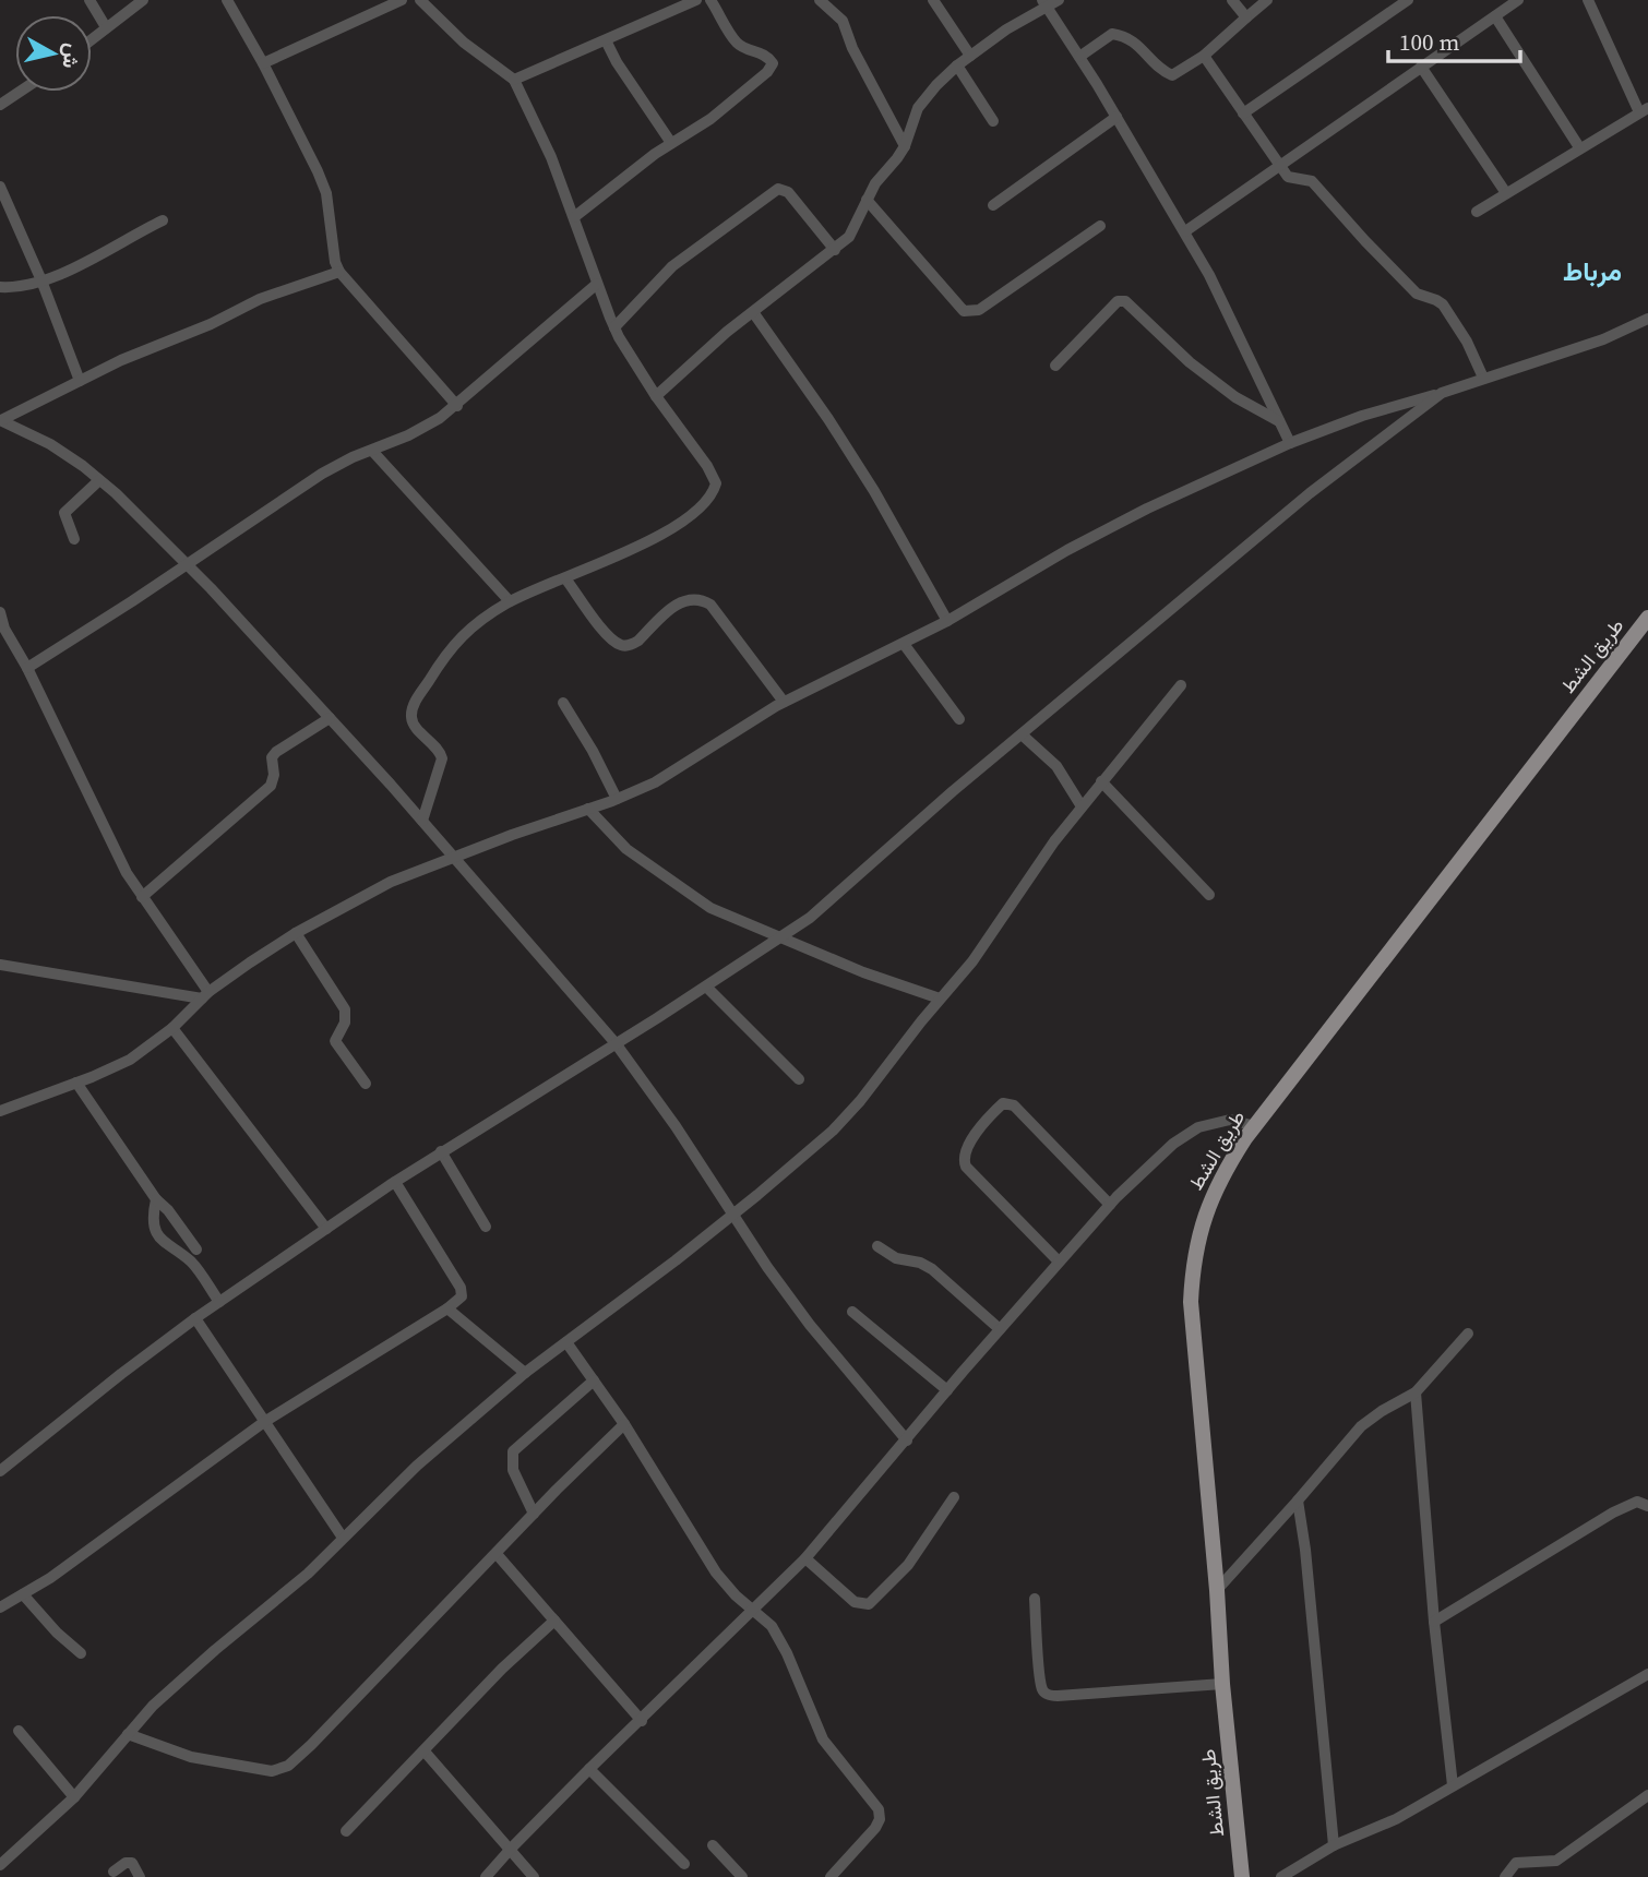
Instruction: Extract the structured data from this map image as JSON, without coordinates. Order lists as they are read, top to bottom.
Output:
{
  "streets": {
    "main road": ["طريق الشط"]
  },
  "districts": ["مرباط"],
  "scale_bar": "100 m",
  "north": "right"
}
